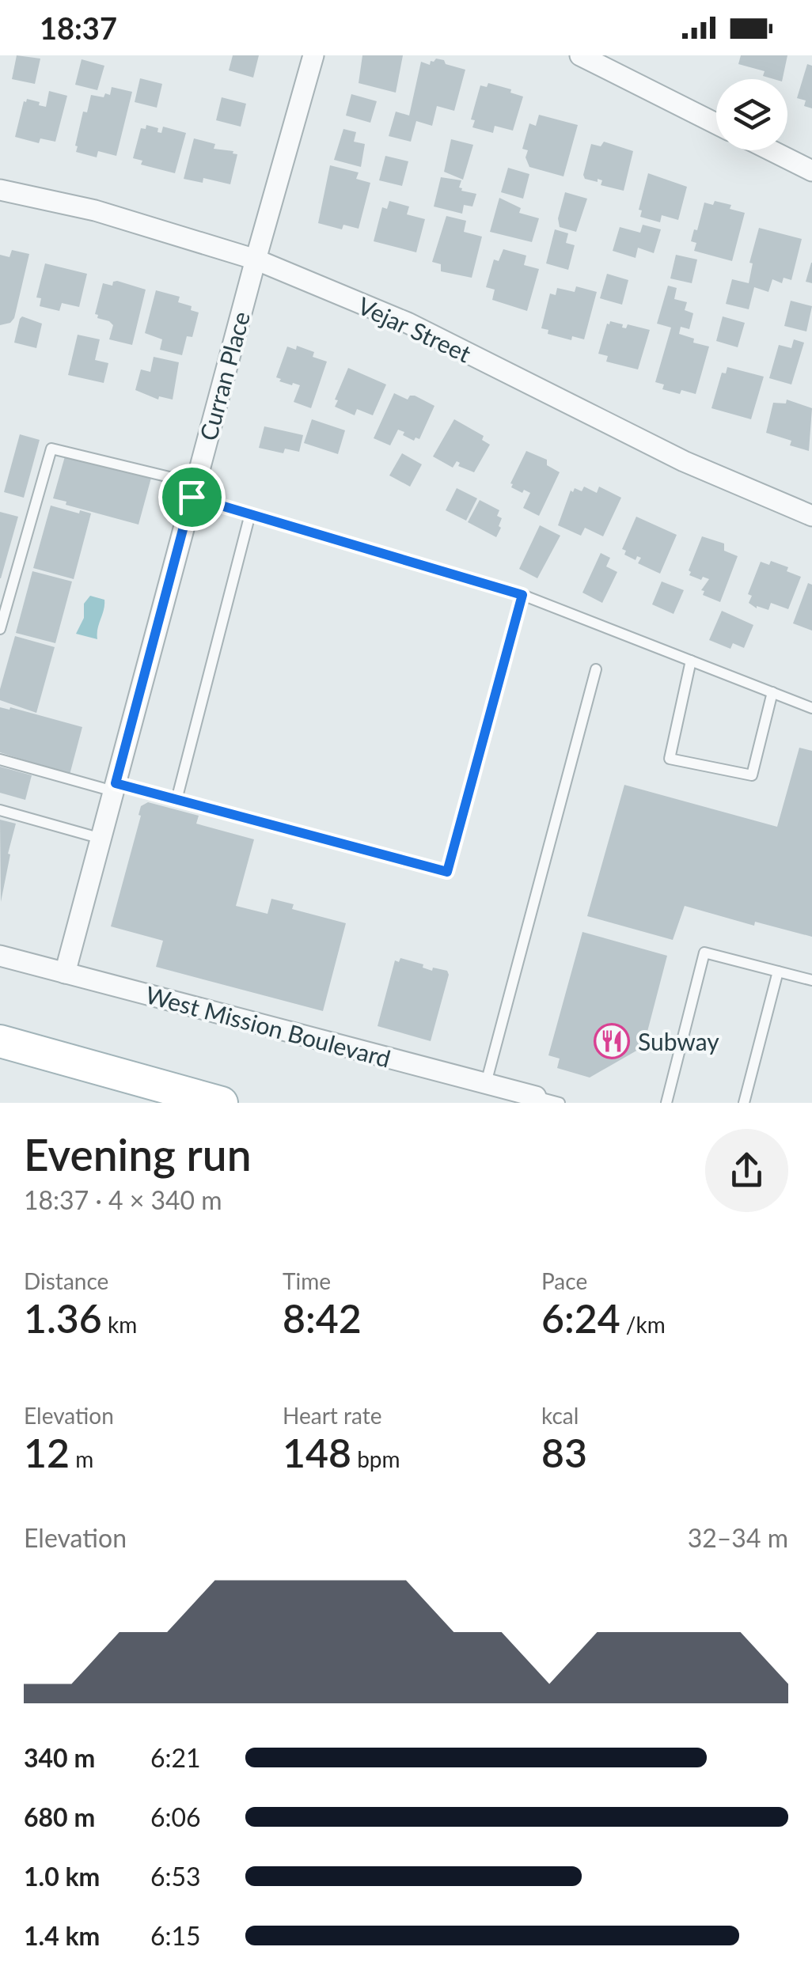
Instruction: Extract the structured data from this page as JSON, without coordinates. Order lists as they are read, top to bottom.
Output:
{
  "streets": {
    "street": ["Vejar Street", "Curran Place", "West Mission Boulevard"]
  },
  "crossings": [
    ["Vejar Street", "Curran Place"],
    ["Curran Place", "West Mission Boulevard"]
  ],
  "places": {
    "restaurant": ["Subway"]
  },
  "page": {
    "status": "18:37",
    "heading": ["Evening run", "18:37 · 4 × 340 m"],
    "stats": [
      ["Distance", "1.36 km"],
      ["Time", "8:42"],
      ["Pace", "6:24 /km"],
      ["Elevation", "12 m"],
      ["Heart rate", "148 bpm"],
      ["kcal", "83"]
    ],
    "chart": ["Elevation", "32–34 m"],
    "list": [
      {
        "name": "340 m",
        "note": "6:21"
      },
      {
        "name": "680 m",
        "note": "6:06"
      },
      {
        "name": "1.0 km",
        "note": "6:53"
      },
      {
        "name": "1.4 km",
        "note": "6:15"
      }
    ]
  }
}
